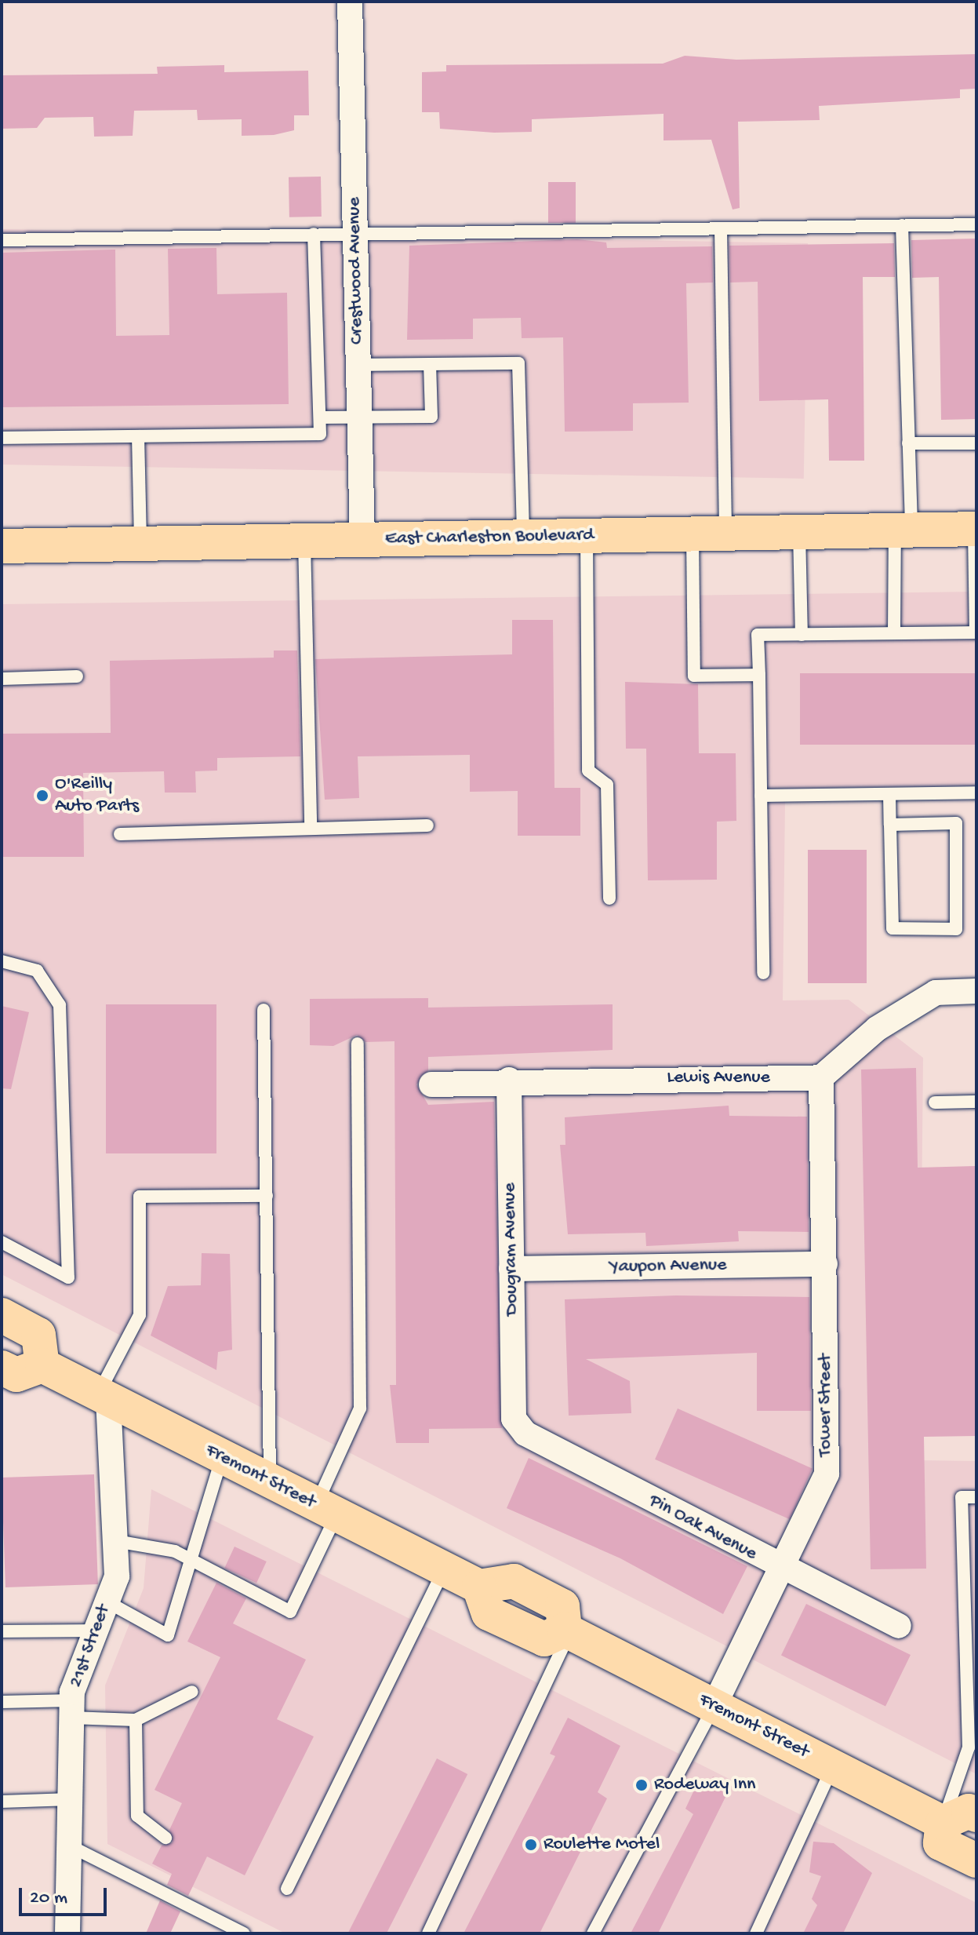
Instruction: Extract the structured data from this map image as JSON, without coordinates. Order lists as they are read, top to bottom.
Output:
{
  "streets": {
    "main road": ["East Charleston Boulevard", "Fremont Street"],
    "street": [
      "Crestwood Avenue",
      "Lewis Avenue",
      "Dougram Avenue",
      "Yaupon Avenue",
      "Tower Street",
      "Pin Oak Avenue",
      "21st Street"
    ]
  },
  "crossings": [
    ["Crestwood Avenue", "East Charleston Boulevard"],
    ["Lewis Avenue", "Dougram Avenue"],
    ["Lewis Avenue", "Tower Street"],
    ["Dougram Avenue", "Yaupon Avenue"],
    ["Dougram Avenue", "Pin Oak Avenue"],
    ["Yaupon Avenue", "Tower Street"],
    ["Tower Street", "Fremont Street"],
    ["Tower Street", "Pin Oak Avenue"],
    ["Fremont Street", "21st Street"]
  ],
  "places": ["O'Reilly Auto Parts", "Rodeway Inn", "Roulette Motel"],
  "scale_bar": "20 m"
}
